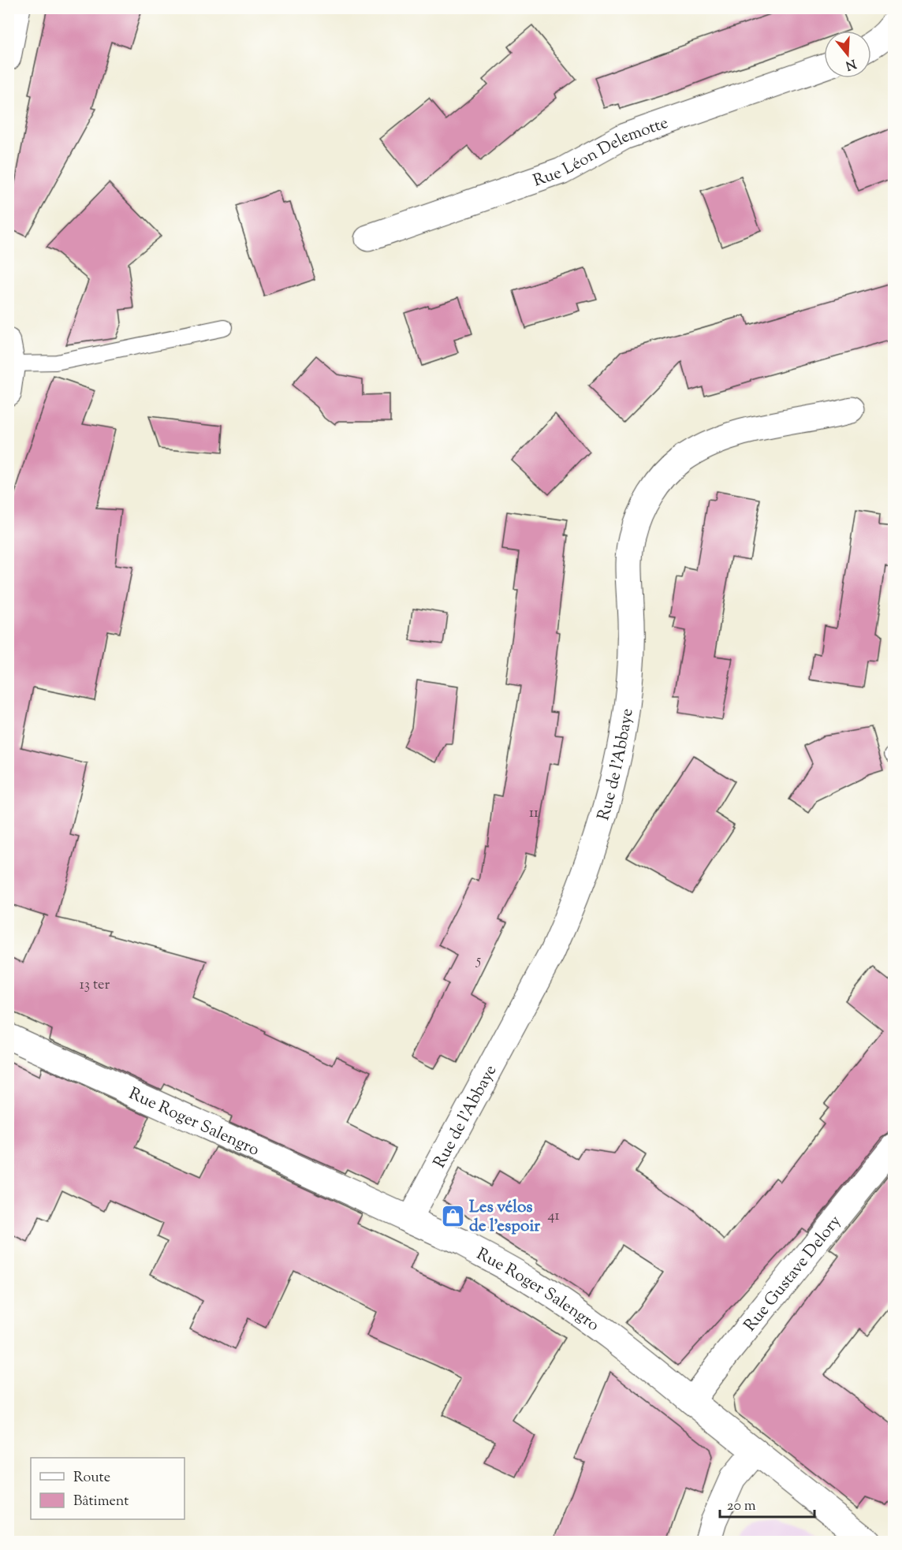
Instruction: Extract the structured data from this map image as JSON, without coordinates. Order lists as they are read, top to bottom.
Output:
{
  "streets": {
    "street": [
      "Rue Léon Delemotte",
      "Rue de l'Abbaye",
      "Rue Roger Salengro",
      "Rue Gustave Delory"
    ]
  },
  "crossings": [
    ["Rue de l'Abbaye", "Rue Roger Salengro"],
    ["Rue Roger Salengro", "Rue Gustave Delory"]
  ],
  "places": {
    "shop": ["Les vélos de l'espoir"]
  },
  "house_numbers": [
    "11",
    "5",
    "13 ter",
    "41"
  ],
  "legend": ["Route", "Bâtiment"],
  "scale_bar": "20 m",
  "north": "bottom"
}
